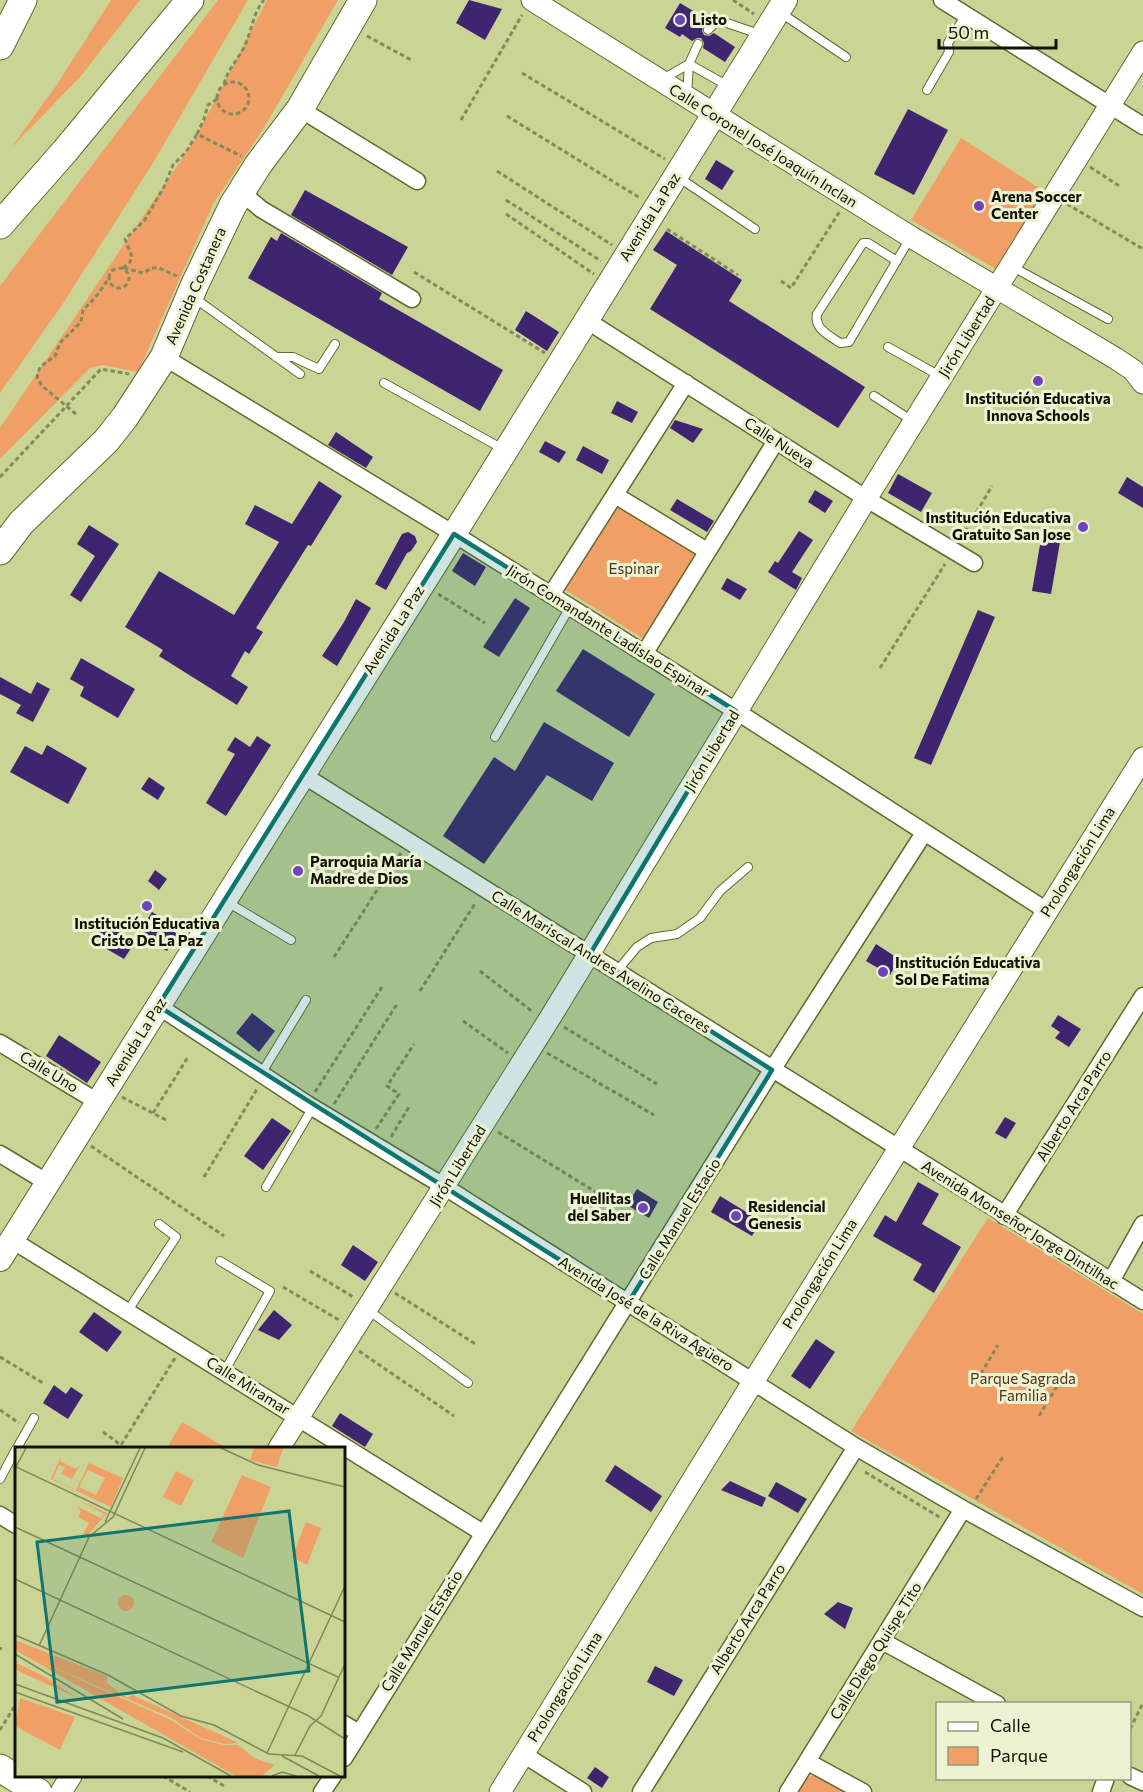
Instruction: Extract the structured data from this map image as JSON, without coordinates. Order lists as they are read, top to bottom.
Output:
{
  "streets": {
    "main road": ["Avenida La Paz", "Avenida Costanera"],
    "street": [
      "Calle Coronel José Joaquín Inclan",
      "Jirón Libertad",
      "Calle Nueva",
      "Jirón Comandante Ladislao Espinar",
      "Prolongación Lima",
      "Calle Mariscal Andres Avelino Caceres",
      "Calle Uno",
      "Alberto Arca Parro",
      "Calle Manuel Estacio",
      "Avenida Monseñor Jorge Dintilhac",
      "Avenida José de la Riva Agüero",
      "Calle Miramar",
      "Calle Diego Quispe Tito"
    ]
  },
  "crossings": [
    ["Calle Coronel José Joaquín Inclan", "Avenida La Paz"],
    ["Calle Coronel José Joaquín Inclan", "Jirón Libertad"],
    ["Avenida La Paz", "Calle Nueva"],
    ["Avenida La Paz", "Jirón Comandante Ladislao Espinar"],
    ["Avenida La Paz", "Calle Mariscal Andres Avelino Caceres"],
    ["Avenida La Paz", "Calle Uno"],
    ["Avenida La Paz", "Avenida José de la Riva Agüero"],
    ["Avenida La Paz", "Calle Miramar"],
    ["Avenida Costanera", "Jirón Comandante Ladislao Espinar"],
    ["Jirón Libertad", "Calle Nueva"],
    ["Jirón Libertad", "Jirón Comandante Ladislao Espinar"],
    ["Jirón Libertad", "Calle Mariscal Andres Avelino Caceres"],
    ["Jirón Libertad", "Avenida José de la Riva Agüero"],
    ["Jirón Libertad", "Calle Miramar"],
    ["Jirón Comandante Ladislao Espinar", "Prolongación Lima"],
    ["Jirón Comandante Ladislao Espinar", "Calle Manuel Estacio"],
    ["Prolongación Lima", "Calle Mariscal Andres Avelino Caceres"],
    ["Prolongación Lima", "Avenida Monseñor Jorge Dintilhac"],
    ["Prolongación Lima", "Avenida José de la Riva Agüero"],
    ["Calle Mariscal Andres Avelino Caceres", "Calle Manuel Estacio"],
    ["Calle Mariscal Andres Avelino Caceres", "Avenida Monseñor Jorge Dintilhac"],
    ["Alberto Arca Parro", "Avenida Monseñor Jorge Dintilhac"],
    ["Alberto Arca Parro", "Avenida José de la Riva Agüero"],
    ["Calle Manuel Estacio", "Avenida José de la Riva Agüero"],
    ["Calle Manuel Estacio", "Calle Miramar"],
    ["Avenida José de la Riva Agüero", "Calle Diego Quispe Tito"]
  ],
  "parks": ["Espinar", "Parque Sagrada Familia"],
  "places": [
    "Listo",
    "Arena Soccer Center",
    "Institución Educativa Innova Schools",
    "Institución Educativa Gratuito San Jose",
    "Parroquia María Madre de Dios",
    "Institución Educativa Cristo De La Paz",
    "Institución Educativa Sol De Fatima",
    "Huellitas del Saber",
    "Residencial Genesis"
  ],
  "legend": ["Calle", "Parque"],
  "scale_bar": "50 m"
}
